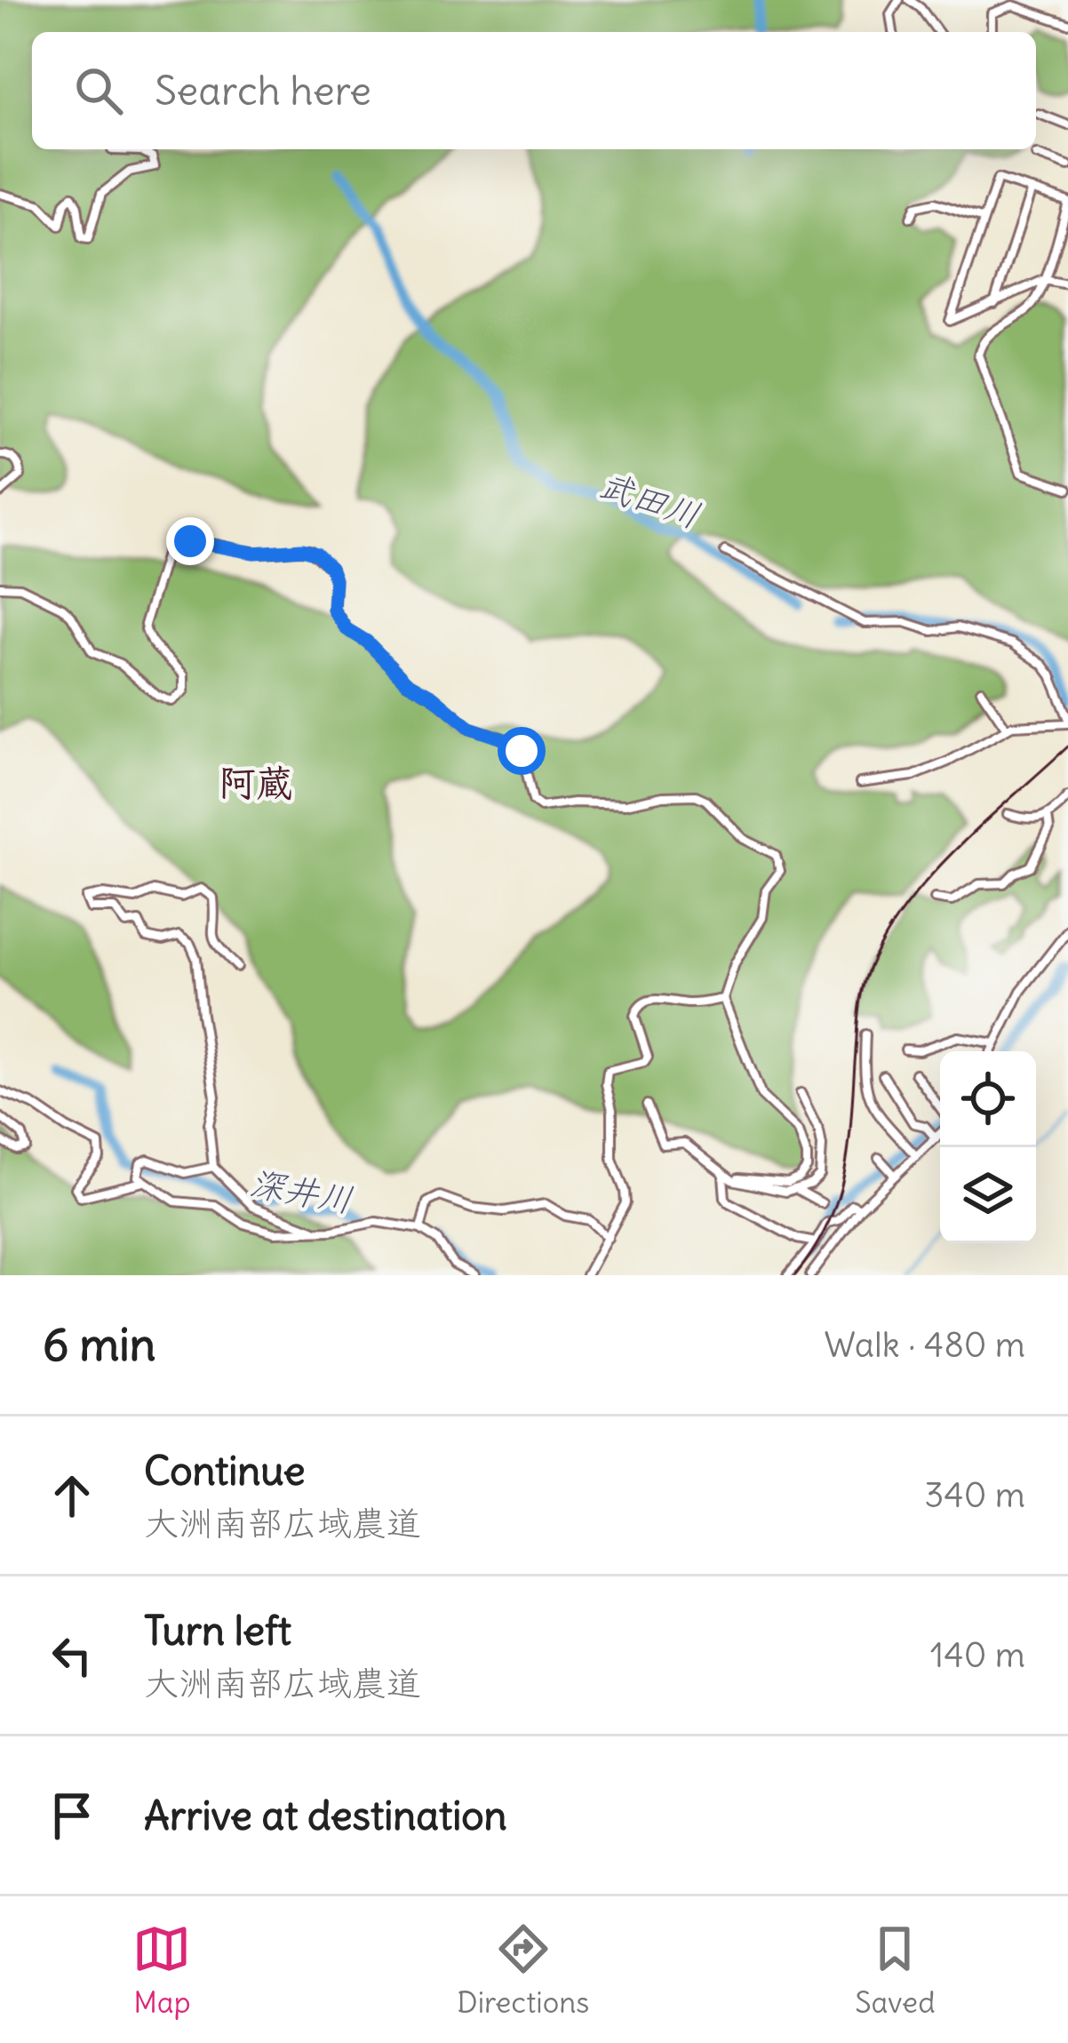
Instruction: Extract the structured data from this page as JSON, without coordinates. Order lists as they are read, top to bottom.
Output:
{
  "districts": ["阿蔵"],
  "water": ["武田川", "深井川"],
  "page": {
    "search": "Search here",
    "heading": ["6 min", "Walk · 480 m"],
    "list": [
      ["Continue", "大洲南部広域農道", "340 m"],
      ["Turn left", "大洲南部広域農道", "140 m"],
      "Arrive at destination"
    ],
    "nav": ["Map", "Directions", "Saved"]
  }
}
